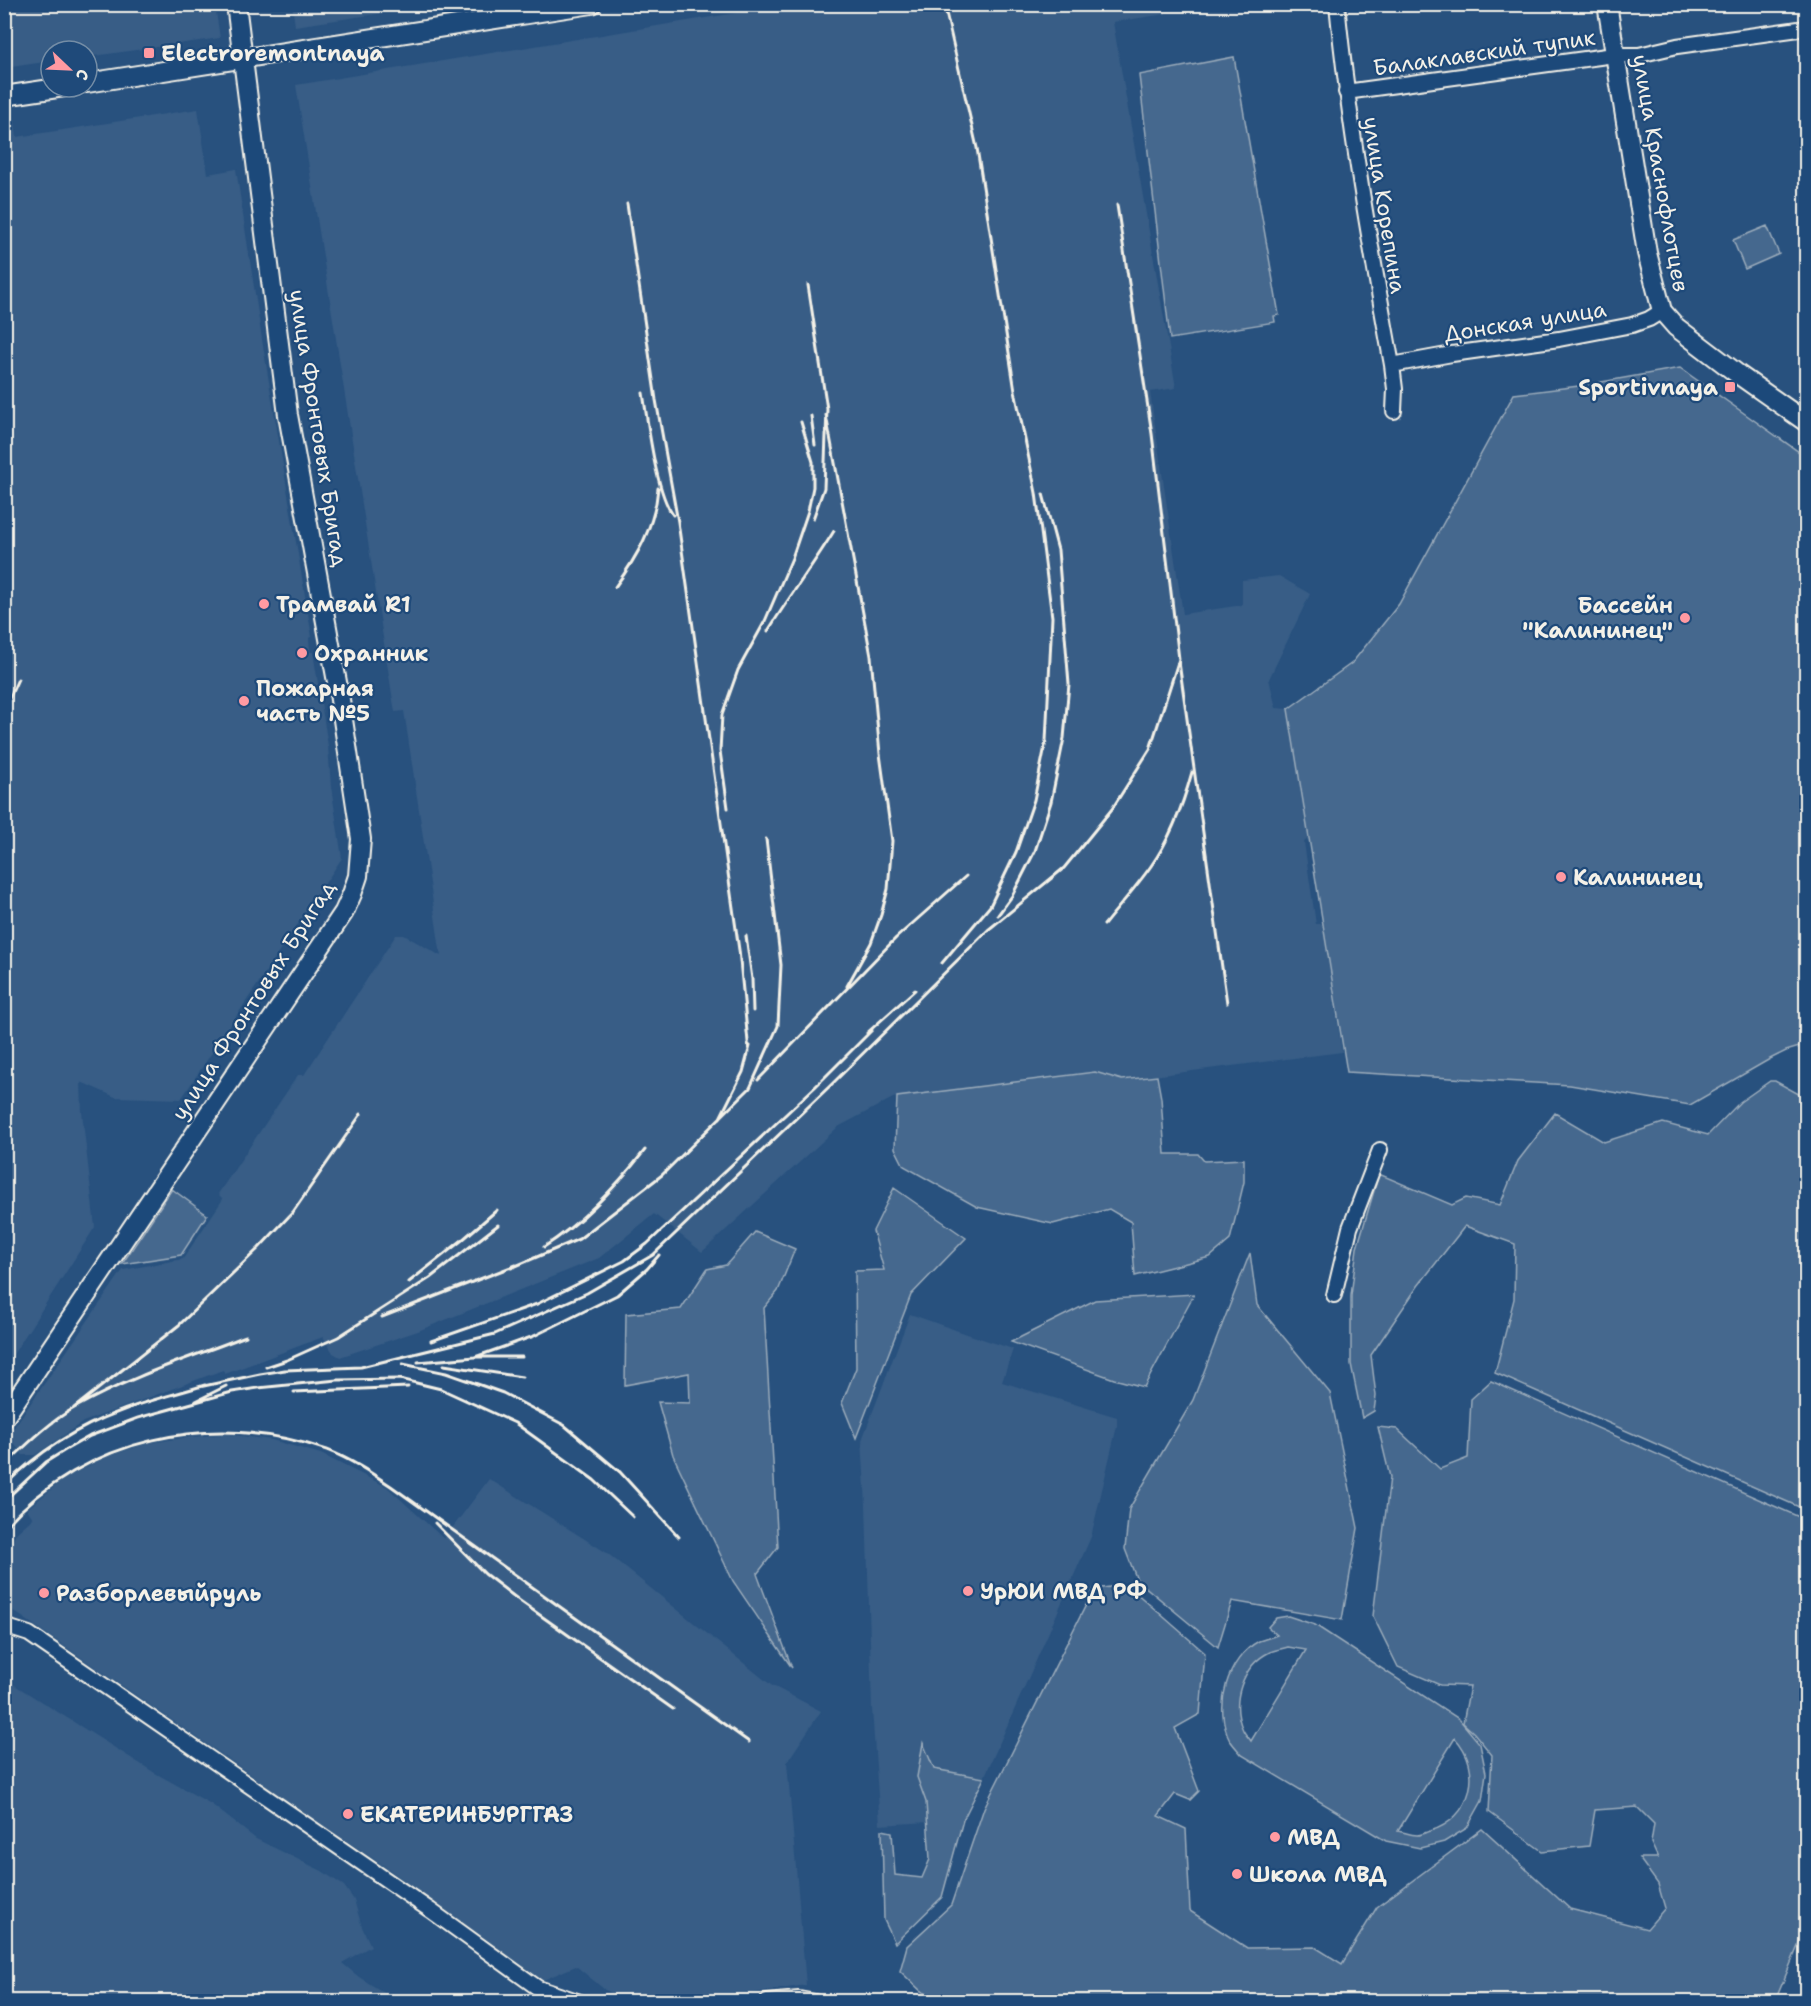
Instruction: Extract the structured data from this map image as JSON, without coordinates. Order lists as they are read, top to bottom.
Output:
{
  "streets": {
    "main road": ["улица Краснофлотцев", "улица Фронтовых Бригад"],
    "street": ["Балаклавский тупик", "улица Корепина", "Донская улица"]
  },
  "crossings": [
    ["Балаклавский тупик", "улица Краснофлотцев"],
    ["Балаклавский тупик", "улица Корепина"],
    ["улица Краснофлотцев", "Донская улица"],
    ["улица Корепина", "Донская улица"]
  ],
  "places": {
    "transit": ["Electroremontnaya", "Sportivnaya"],
    "other": [
      "Трамвай R1",
      "Бассейн \"Калининец\"",
      "Охранник",
      "Пожарная часть №5",
      "Калининец",
      "УрЮИ МВД РФ",
      "Разборлевыйруль",
      "ЕКАТЕРИНБУРГГАЗ",
      "МВД",
      "Школа МВД"
    ]
  },
  "north": "bottom right"
}
